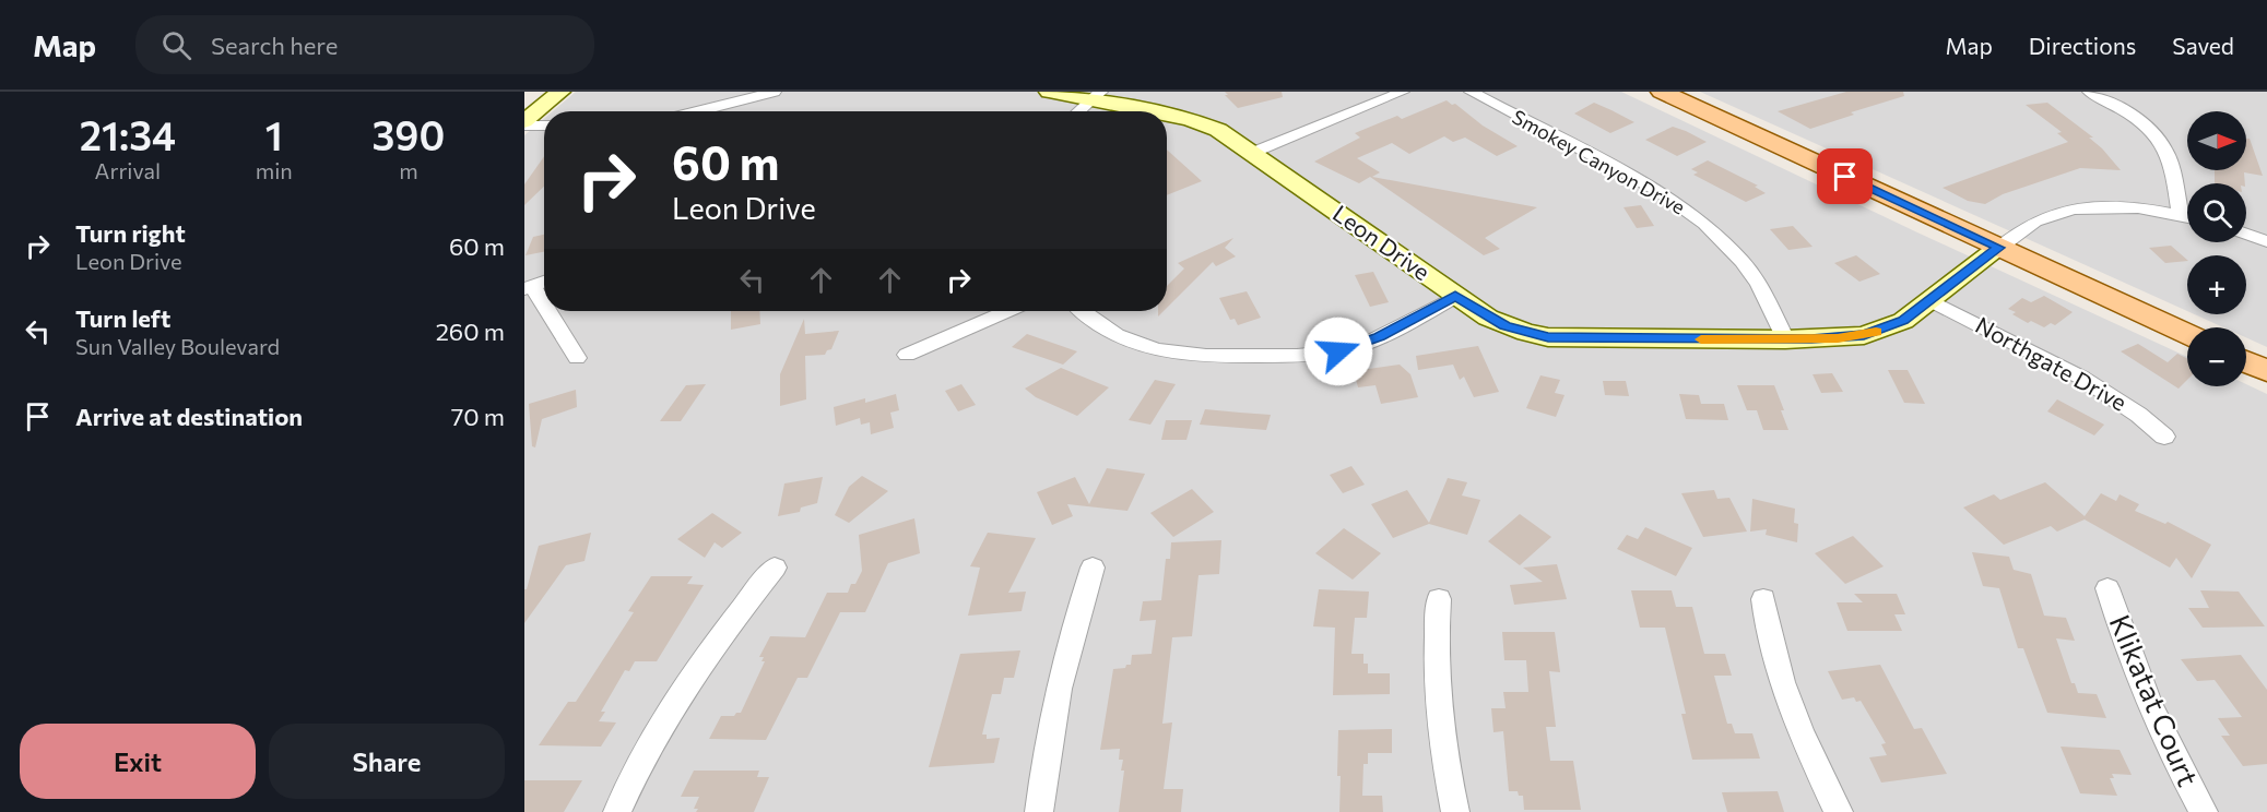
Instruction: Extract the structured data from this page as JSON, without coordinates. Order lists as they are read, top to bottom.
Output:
{
  "streets": {
    "street": [
      "Smokey Canyon Drive",
      "Leon Drive",
      "Northgate Drive",
      "Klikatat Court"
    ]
  },
  "crossings": [
    ["Smokey Canyon Drive", "Leon Drive"],
    ["Leon Drive", "Northgate Drive"]
  ],
  "north": "right",
  "page": {
    "header": "Map",
    "search": "Search here",
    "nav": ["Map", "Directions", "Saved"],
    "eta": [
      "21:34",
      "Arrival",
      "1",
      "min",
      "390",
      "m"
    ],
    "map_buttons": ["+", "−"],
    "turn": ["60 m", "Leon Drive"],
    "list": [
      {
        "name": "Turn right",
        "note": "Leon Drive",
        "value": "60 m"
      },
      {
        "name": "Turn left",
        "note": "Sun Valley Boulevard",
        "value": "260 m"
      },
      {
        "name": "Arrive at destination",
        "value": "70 m"
      }
    ],
    "buttons": ["Exit", "Share"]
  }
}
